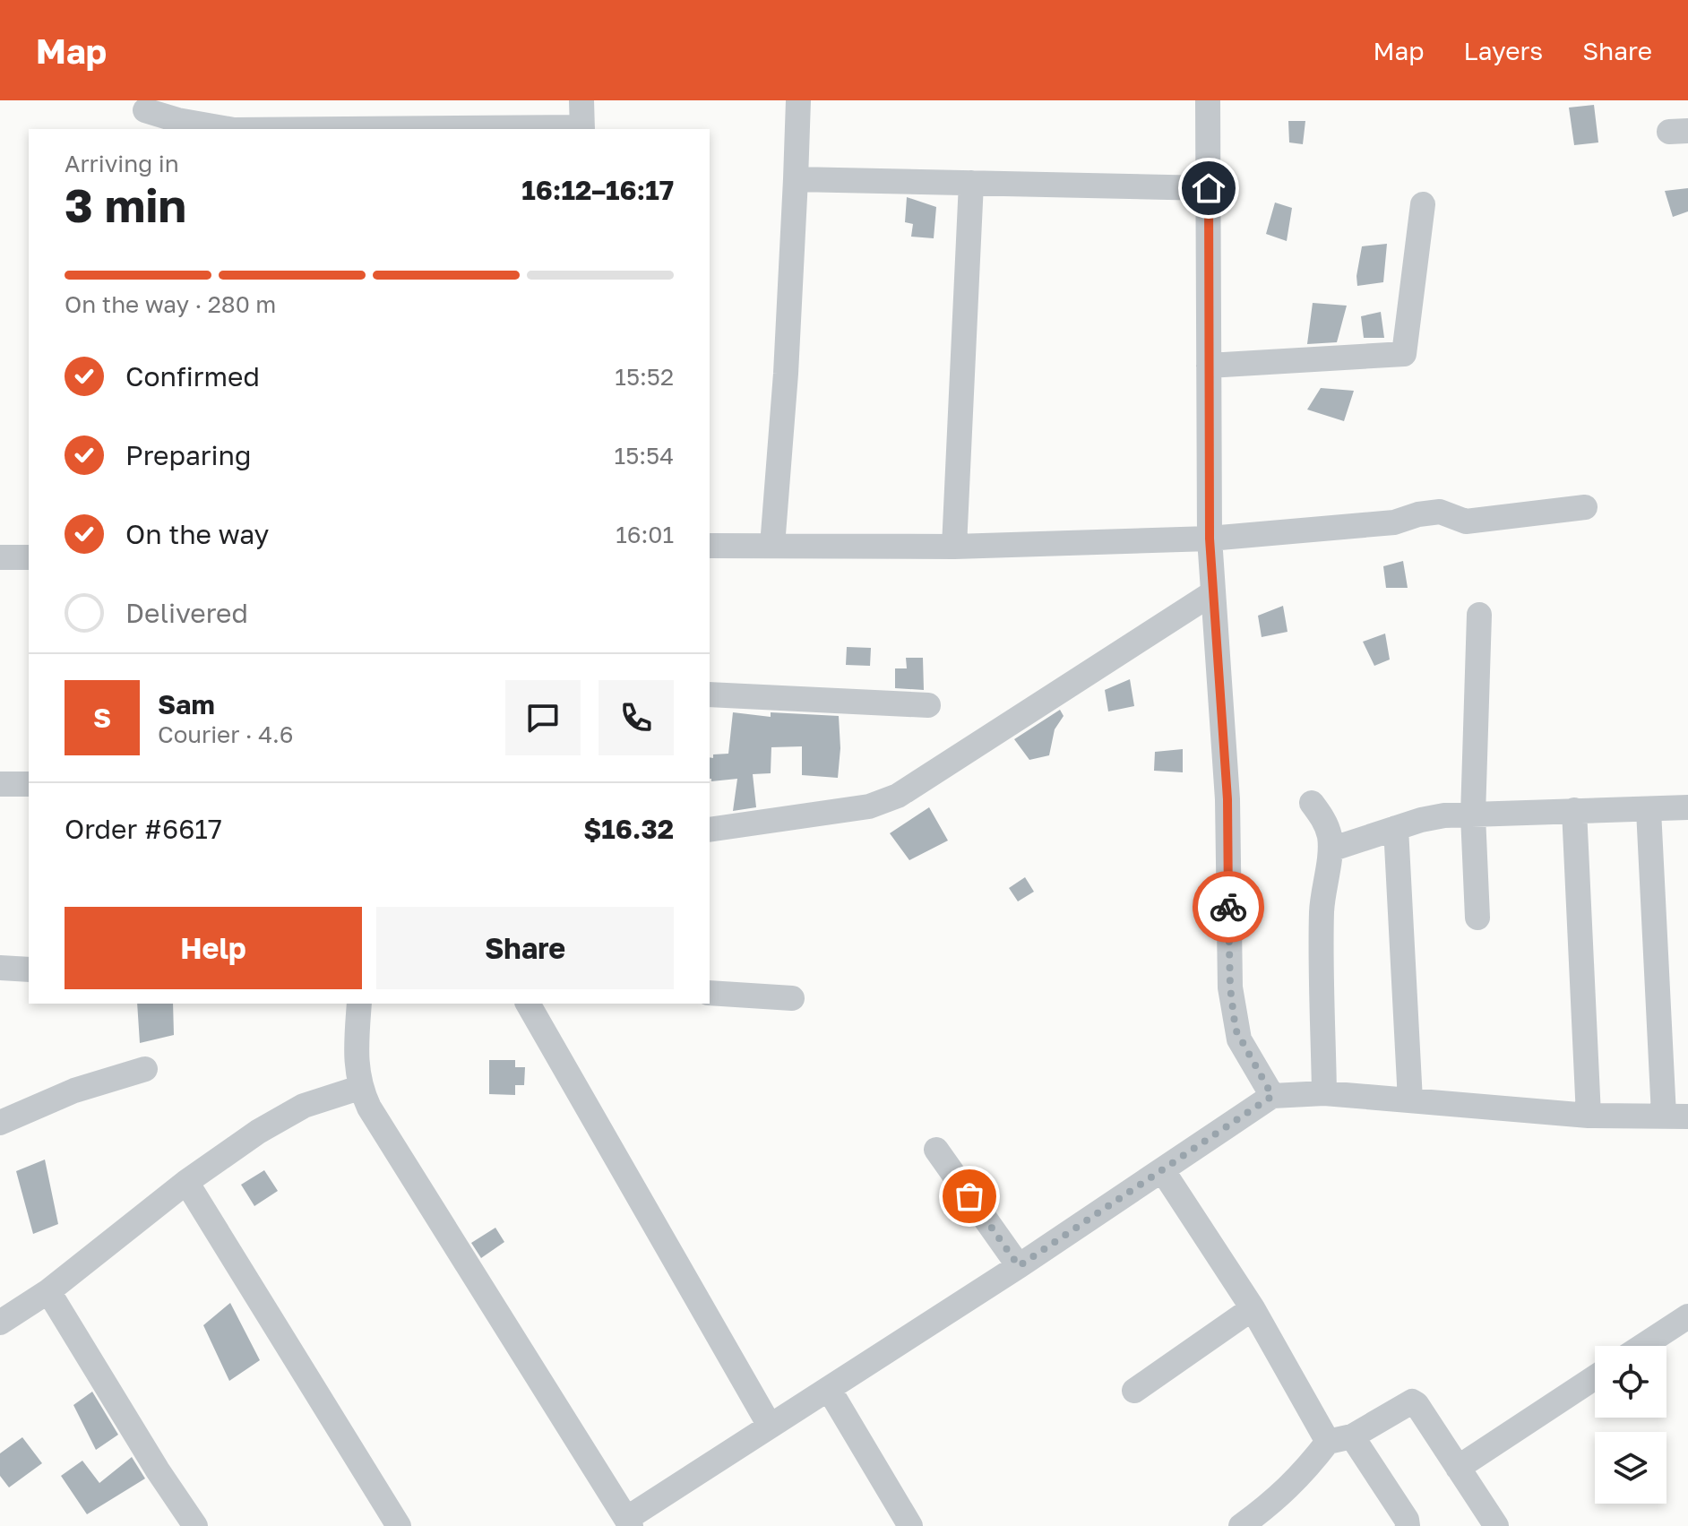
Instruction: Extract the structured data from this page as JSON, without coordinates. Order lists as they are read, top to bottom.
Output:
{
  "page": {
    "header": "Map",
    "nav": ["Map", "Layers", "Share"],
    "heading": ["3 min", "Arriving in", "16:12–16:17"],
    "panel": [
      "Sam",
      "Courier · 4.6",
      "Order #6617",
      "$16.32"
    ],
    "bar": "On the way · 280 m",
    "list": [
      ["Confirmed", "15:52"],
      ["Preparing", "15:54"],
      ["On the way", "16:01"],
      "Delivered"
    ],
    "round": "S",
    "buttons": ["Help", "Share"]
  }
}
